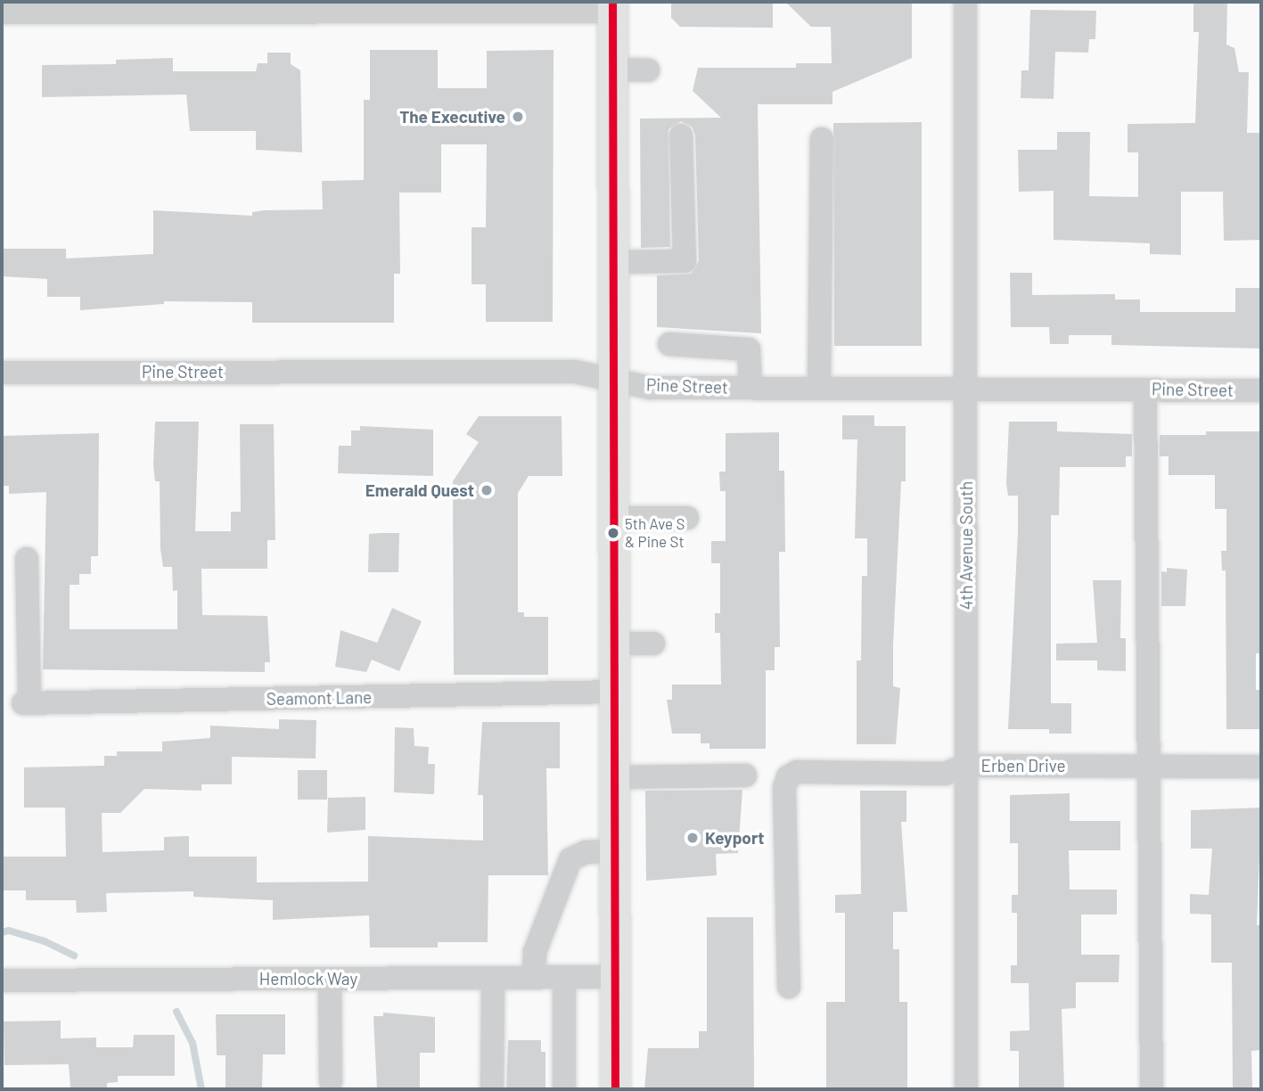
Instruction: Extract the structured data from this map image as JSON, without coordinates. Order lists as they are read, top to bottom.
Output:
{
  "streets": {
    "street": [
      "Pine Street",
      "4th Avenue South",
      "Seamont Lane",
      "Erben Drive",
      "Hemlock Way"
    ]
  },
  "crossings": [
    ["Pine Street", "4th Avenue South"],
    ["4th Avenue South", "Erben Drive"]
  ],
  "places": [
    "The Executive",
    "Emerald Quest",
    "5th Ave S & Pine St",
    "Keyport"
  ]
}
